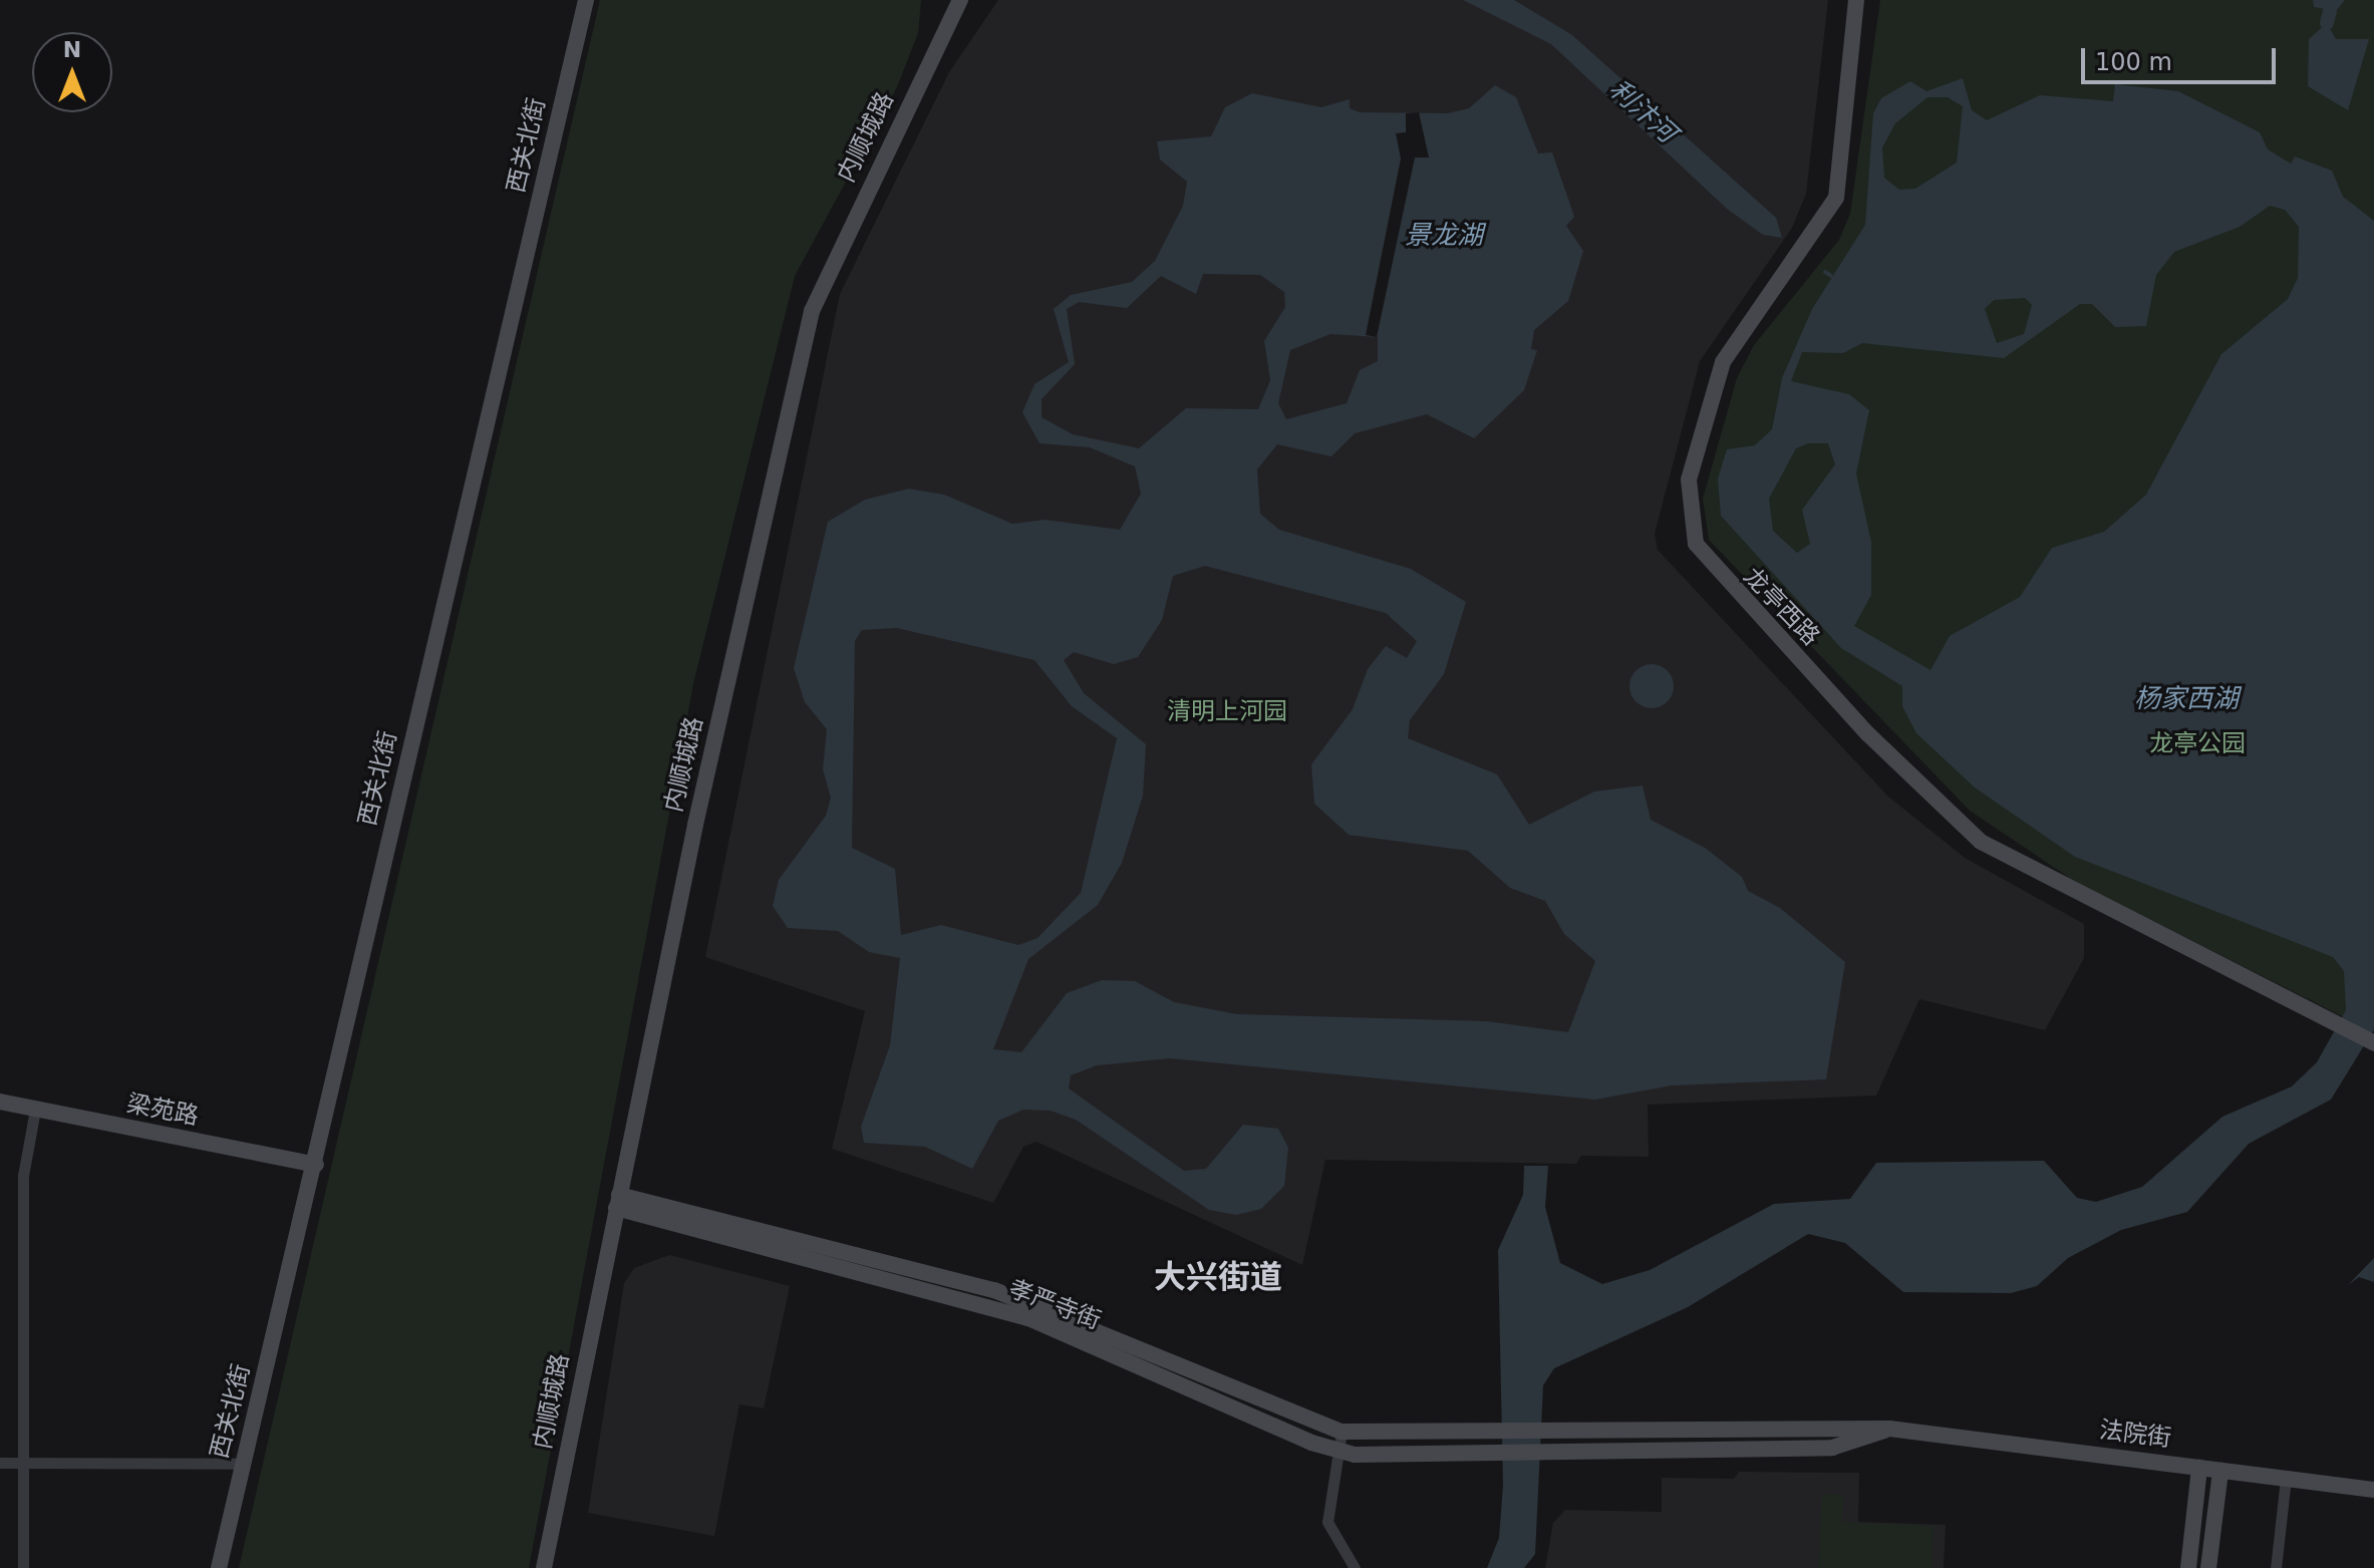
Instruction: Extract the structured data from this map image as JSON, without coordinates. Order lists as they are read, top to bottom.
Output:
{
  "streets": {
    "street": [
      "内顺城路",
      "西关北街",
      "龙亭西路",
      "梁苑路",
      "孝严寺街",
      "法院街"
    ]
  },
  "crossings": [
    ["内顺城路", "孝严寺街"],
    ["西关北街", "梁苑路"],
    ["孝严寺街", "法院街"]
  ],
  "districts": ["大兴街道"],
  "water": ["利汴河", "景龙湖", "杨家西湖"],
  "parks": ["清明上河园", "龙亭公园"],
  "scale_bar": "100 m",
  "north": "top"
}
